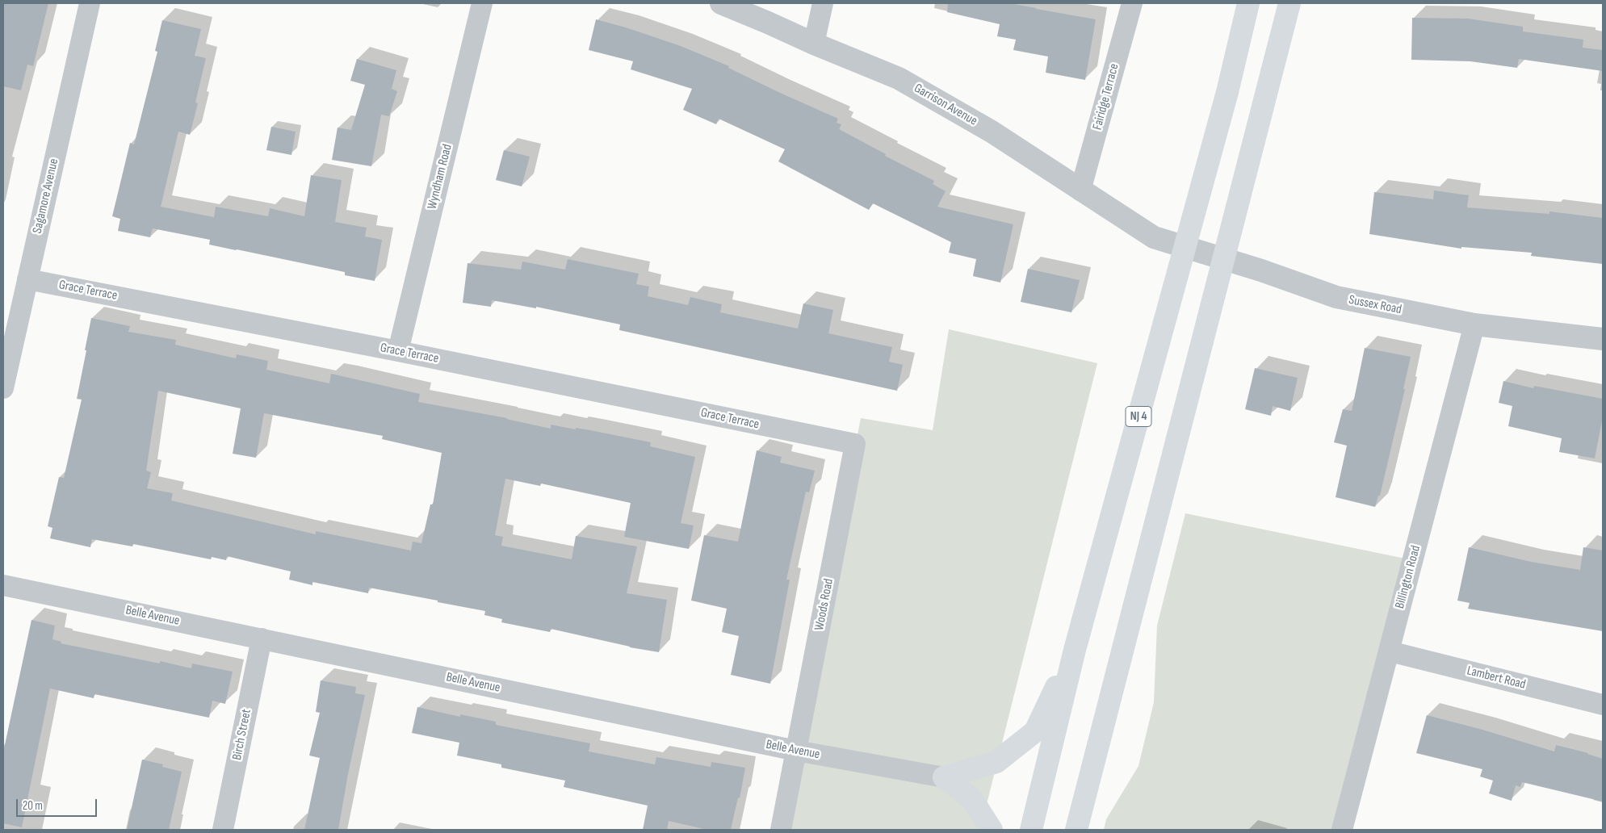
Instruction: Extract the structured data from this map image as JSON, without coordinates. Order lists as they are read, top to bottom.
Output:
{
  "streets": {
    "highway": ["NJ 4"],
    "street": [
      "Fairidge Terrace",
      "Garrison Avenue",
      "Wyndham Road",
      "Sagamore Avenue",
      "Grace Terrace",
      "Sussex Road",
      "Billington Road",
      "Woods Road",
      "Belle Avenue",
      "Lambert Road",
      "Birch Street"
    ]
  },
  "crossings": [
    ["Fairidge Terrace", "Garrison Avenue"],
    ["Garrison Avenue", "Sussex Road"],
    ["Wyndham Road", "Grace Terrace"],
    ["Sagamore Avenue", "Grace Terrace"],
    ["Grace Terrace", "Woods Road"],
    ["Sussex Road", "NJ 4"],
    ["Sussex Road", "Billington Road"],
    ["Billington Road", "Lambert Road"],
    ["Woods Road", "Belle Avenue"],
    ["Belle Avenue", "Birch Street"]
  ],
  "scale_bar": "20 m"
}
